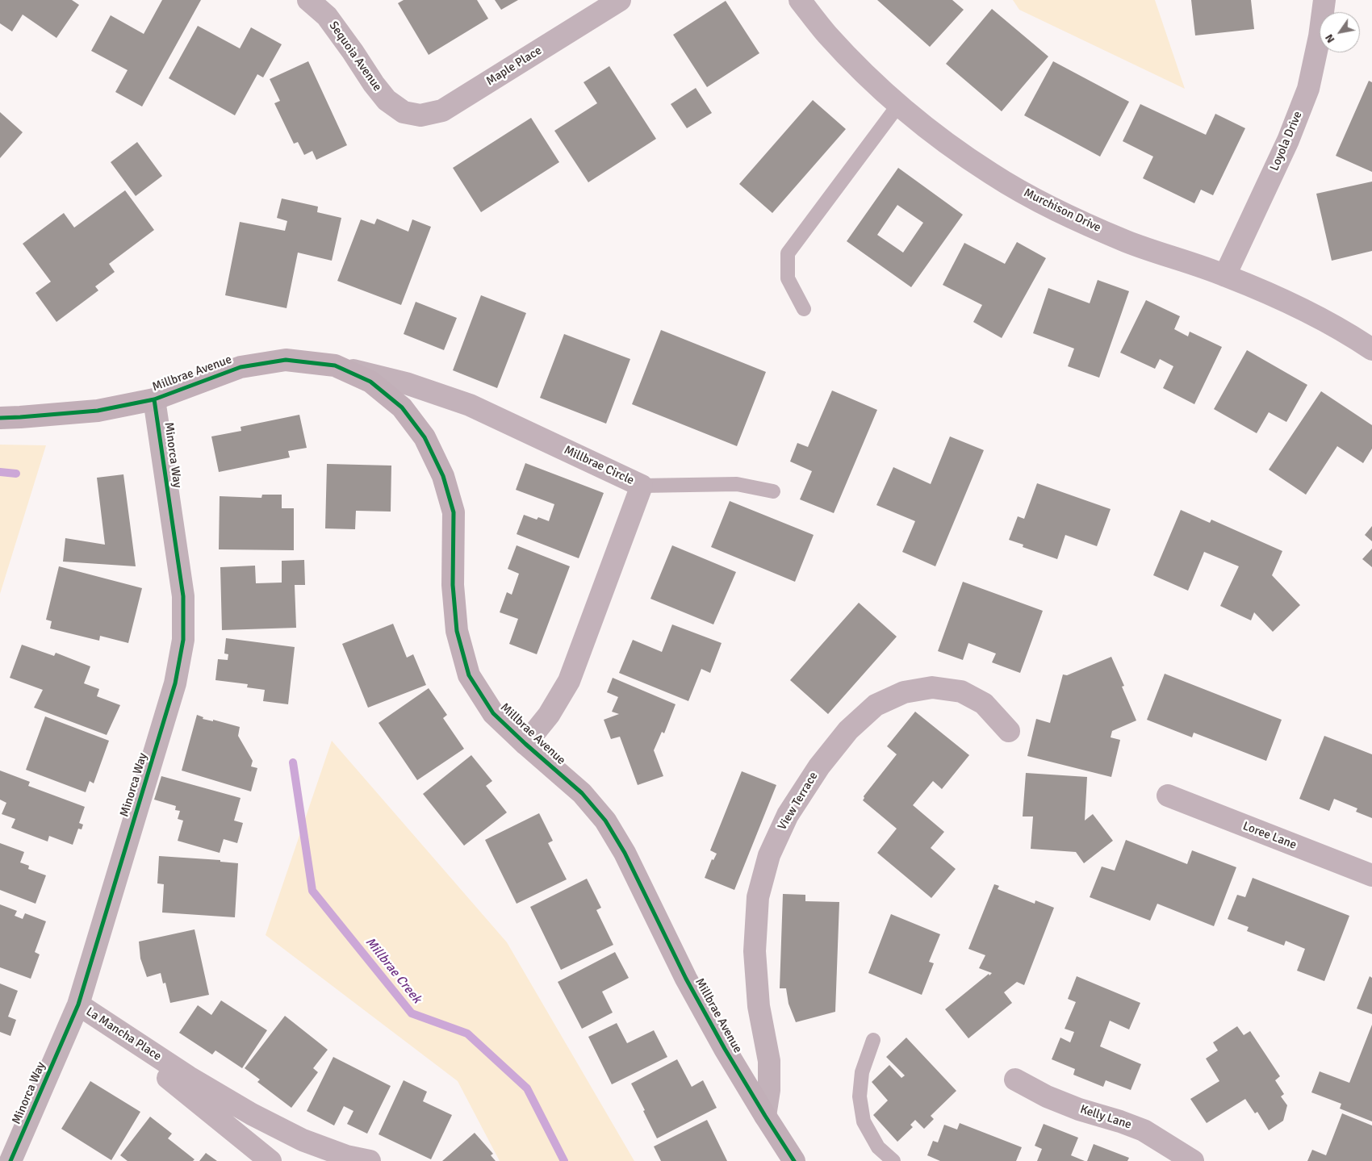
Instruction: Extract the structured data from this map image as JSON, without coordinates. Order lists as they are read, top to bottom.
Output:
{
  "streets": {
    "street": [
      "Sequoia Avenue",
      "Maple Place",
      "Loyola Drive",
      "Murchison Drive",
      "Millbrae Avenue",
      "Minorca Way",
      "Millbrae Circle",
      "View Terrace",
      "Loree Lane",
      "La Mancha Place",
      "Kelly Lane"
    ]
  },
  "crossings": [
    ["Sequoia Avenue", "Maple Place"],
    ["Loyola Drive", "Murchison Drive"],
    ["Millbrae Avenue", "Minorca Way"],
    ["Millbrae Avenue", "Millbrae Circle"],
    ["Millbrae Avenue", "View Terrace"],
    ["Minorca Way", "La Mancha Place"]
  ],
  "water": ["Millbrae Creek"],
  "north": "bottom left"
}
